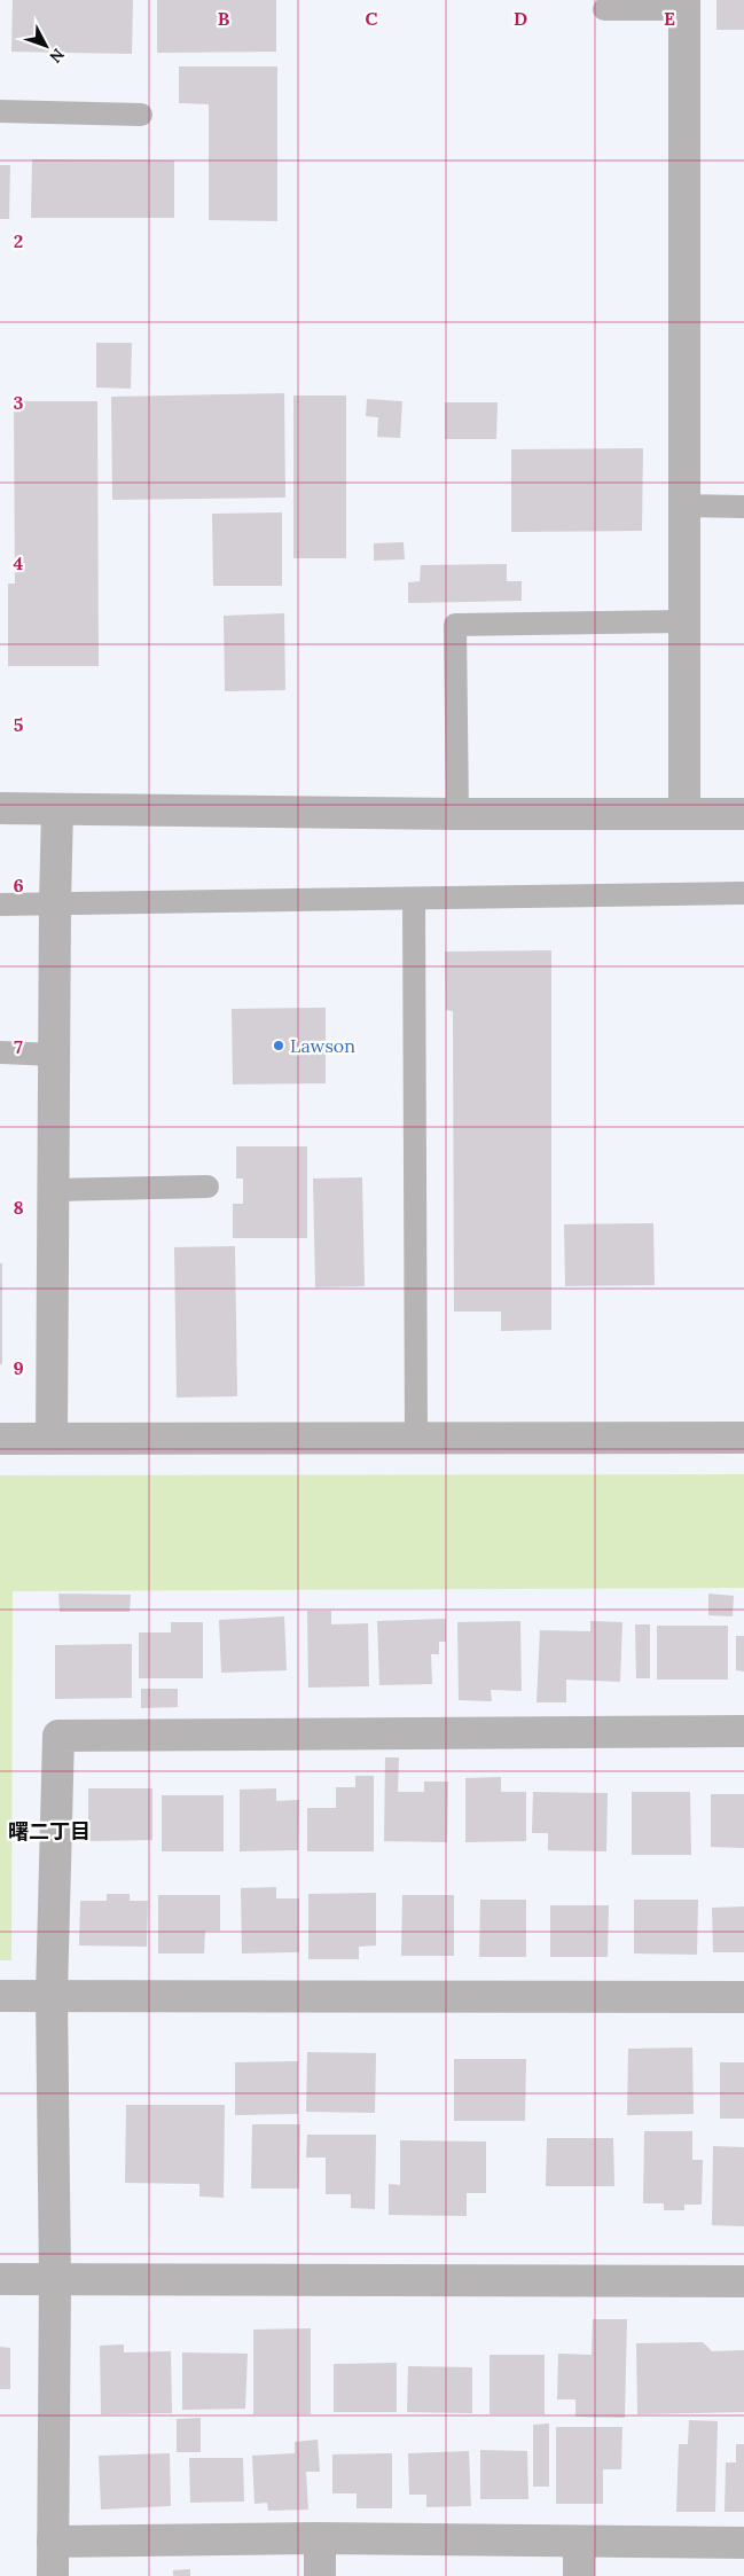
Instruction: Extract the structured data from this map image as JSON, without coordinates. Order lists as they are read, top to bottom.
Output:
{
  "districts": ["曙二丁目"],
  "places": ["Lawson"],
  "north": "bottom right",
  "grid": {
    "columns": [
      "B",
      "C",
      "D",
      "E"
    ],
    "rows": [
      "2",
      "3",
      "4",
      "5",
      "6",
      "7",
      "8",
      "9"
    ]
  }
}
